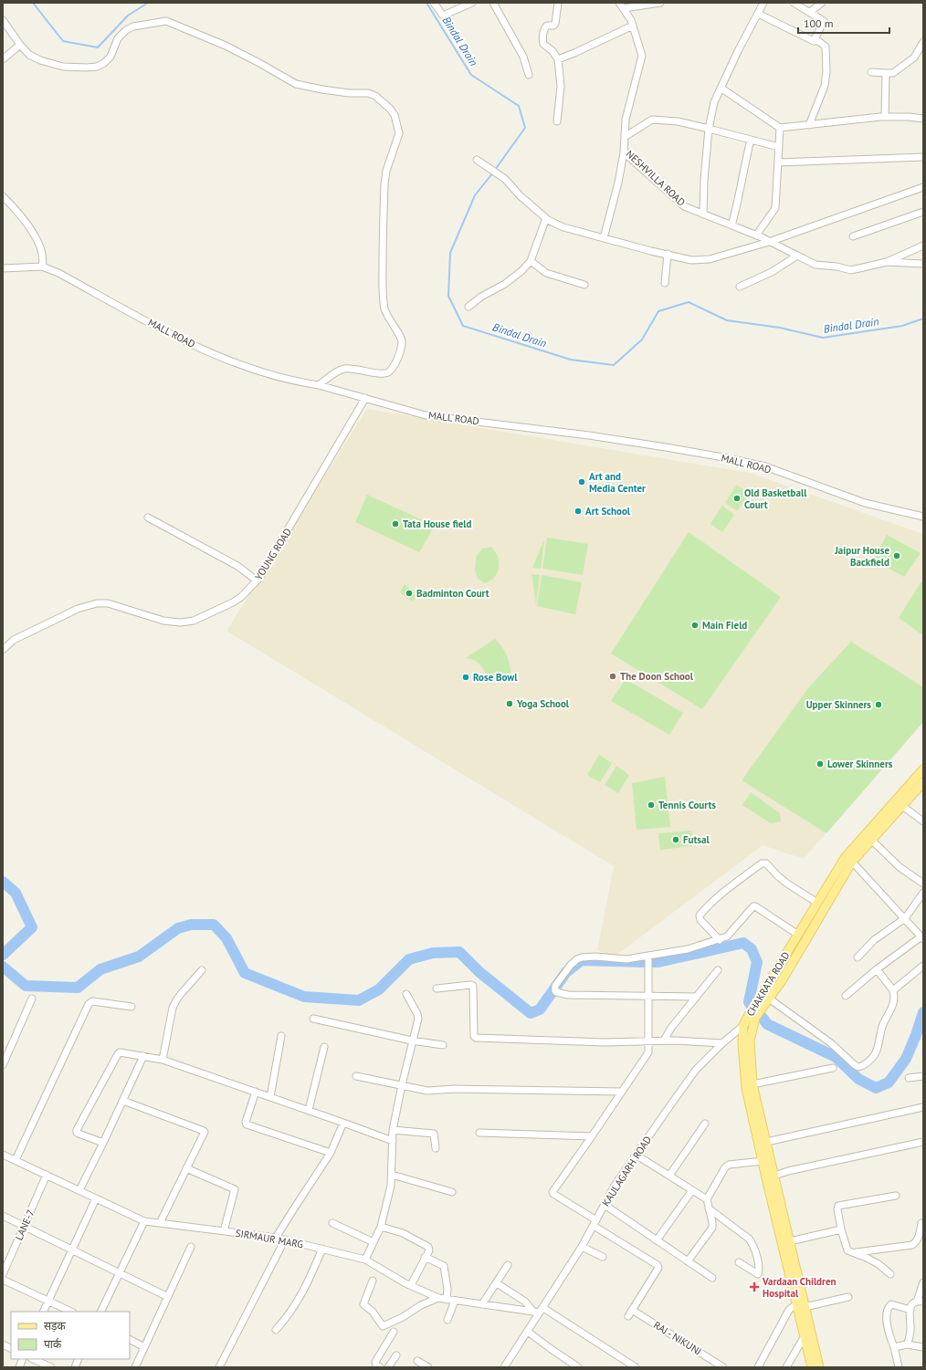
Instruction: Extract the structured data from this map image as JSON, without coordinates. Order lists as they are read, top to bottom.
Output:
{
  "streets": {
    "main road": ["CHAKRATA ROAD"],
    "street": [
      "NESHVILLA ROAD",
      "MALL ROAD",
      "YOUNG ROAD",
      "KAULAGARH ROAD",
      "LANE-7",
      "SIRMAUR MARG",
      "RAJ - NIKUNJ"
    ]
  },
  "crossings": [
    ["MALL ROAD", "YOUNG ROAD"],
    ["CHAKRATA ROAD", "KAULAGARH ROAD"],
    ["KAULAGARH ROAD", "SIRMAUR MARG"],
    ["LANE-7", "SIRMAUR MARG"]
  ],
  "water": ["Bindal Drain"],
  "places": {
    "other": [
      "Art and Media Center",
      "Old Basketball Court",
      "Art School",
      "Tata House field",
      "Jaipur House Backfield",
      "Badminton Court",
      "Main Field",
      "The Doon School",
      "Rose Bowl",
      "Yoga School",
      "Upper Skinners",
      "Lower Skinners",
      "Tennis Courts",
      "Futsal"
    ],
    "health": ["Vardaan Children Hospital"]
  },
  "legend": ["सड़क", "पार्क"],
  "scale_bar": "100 m"
}
